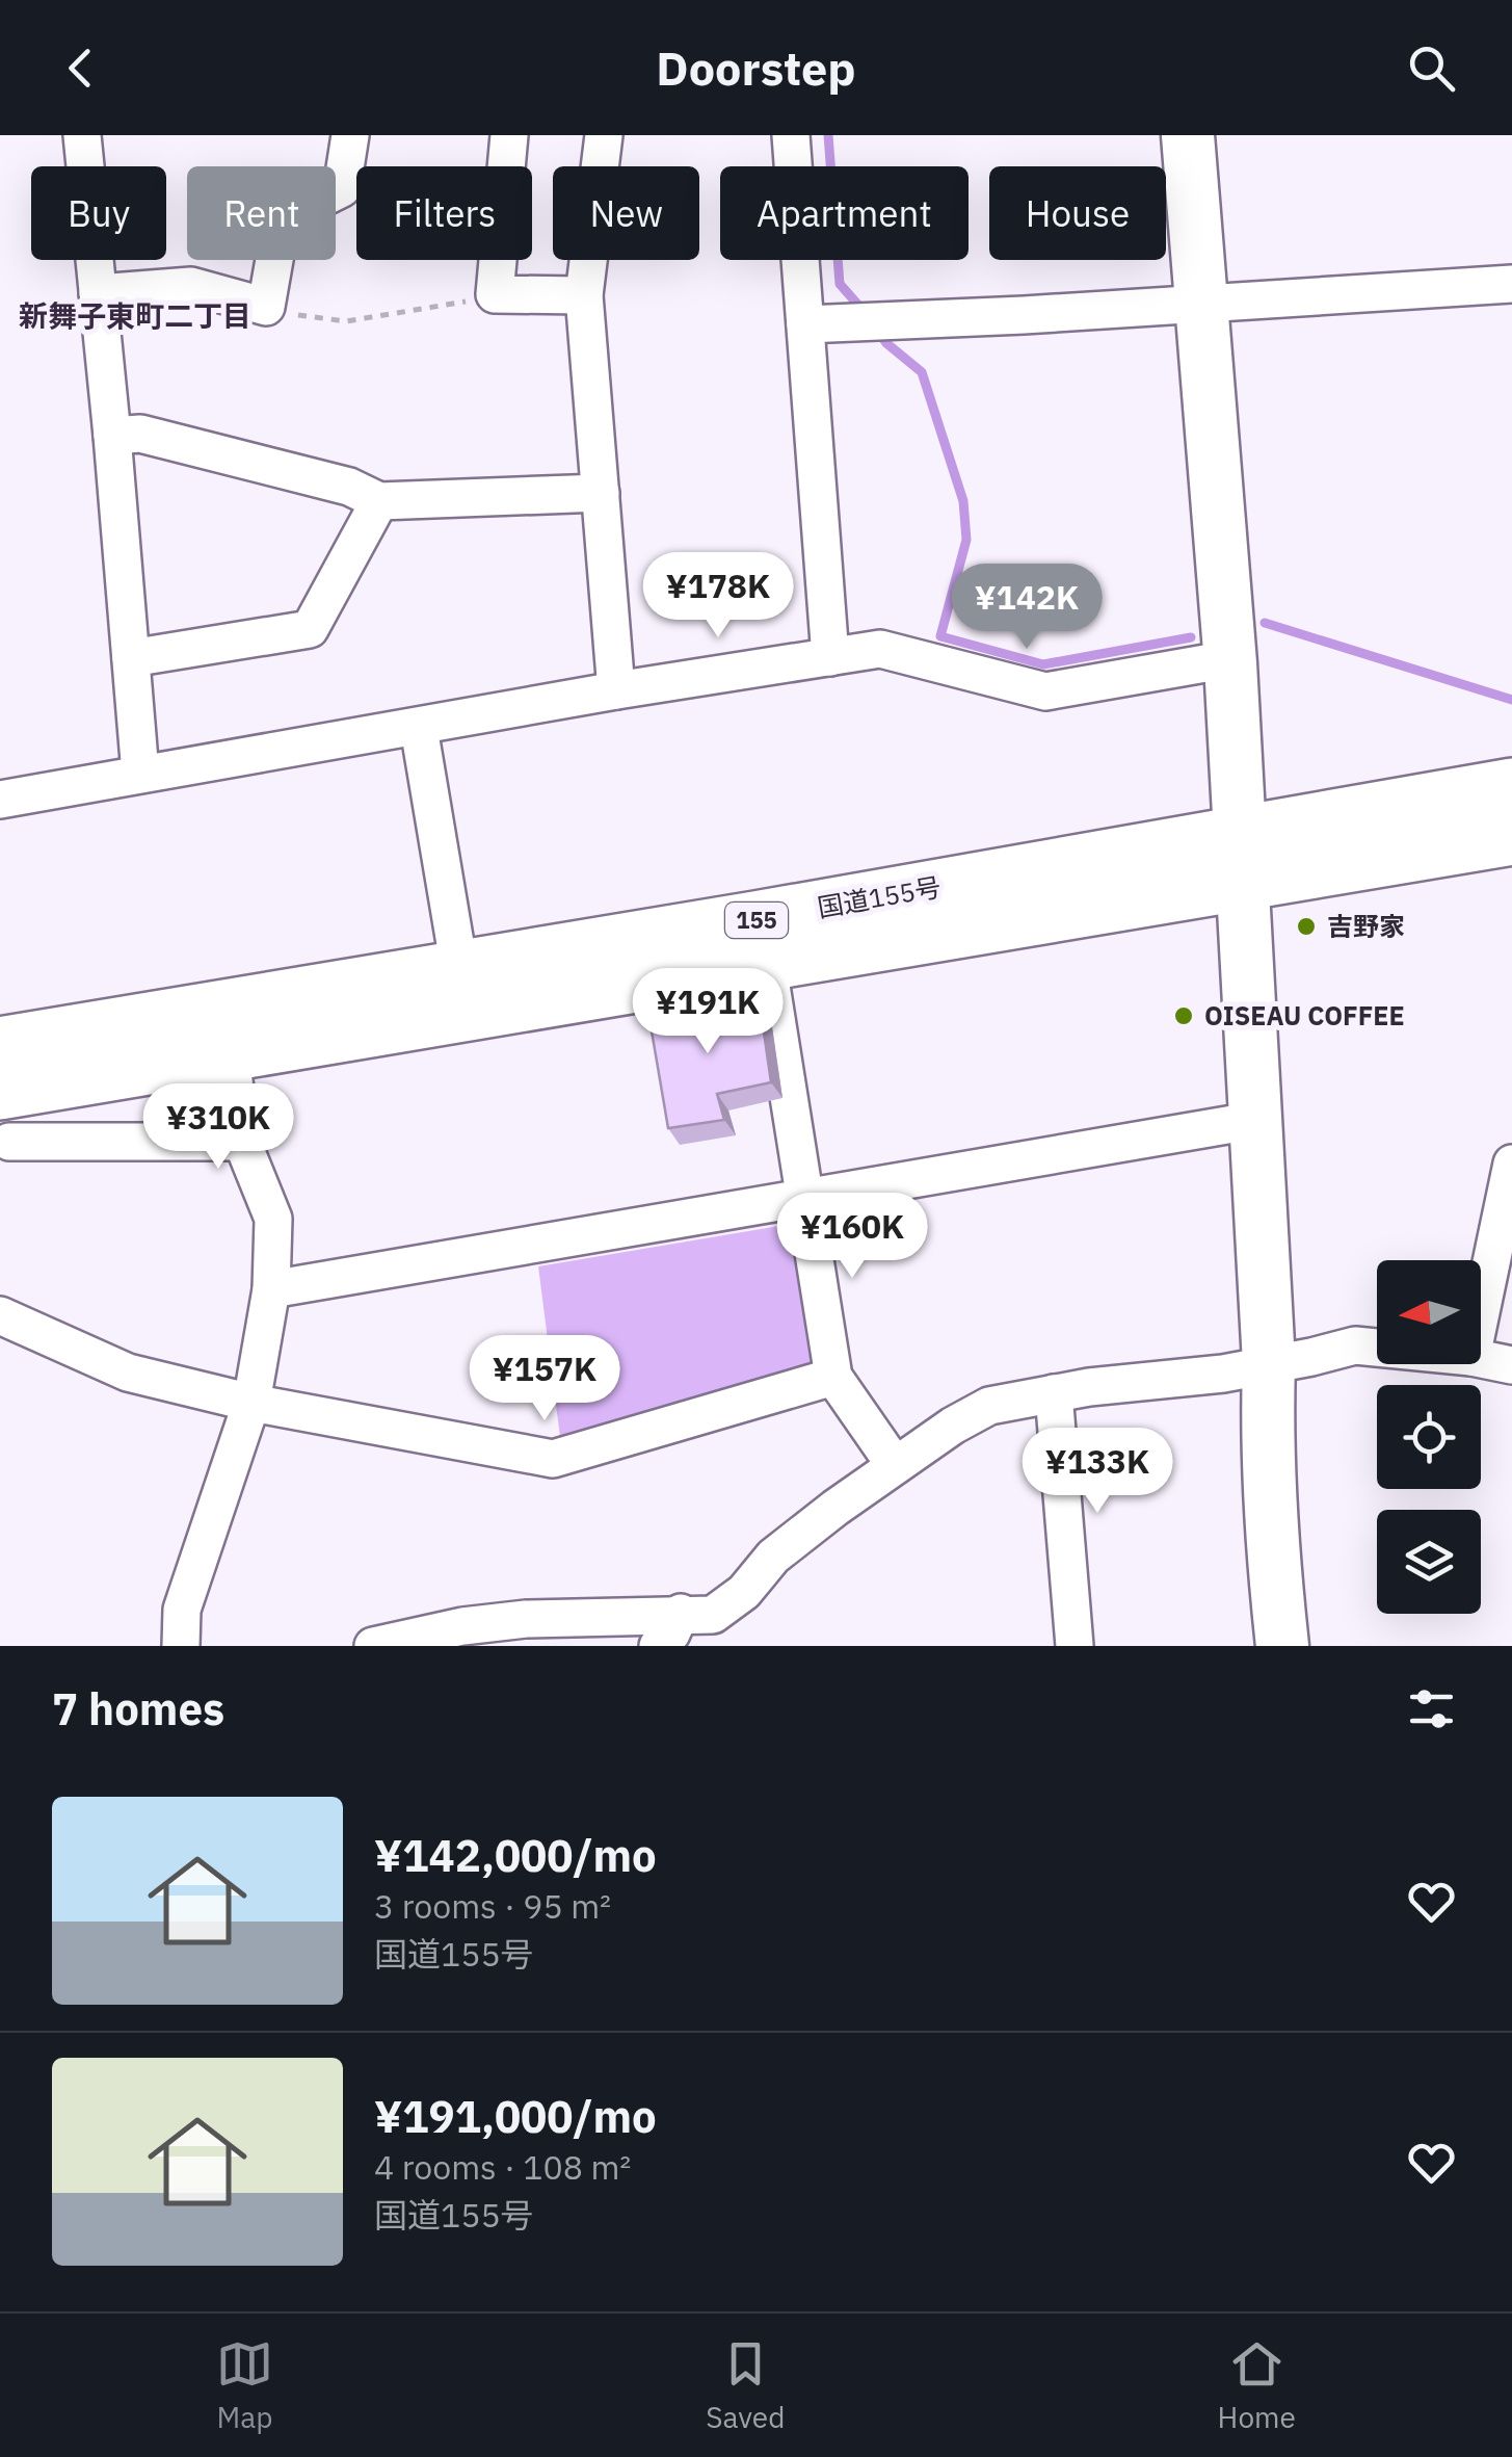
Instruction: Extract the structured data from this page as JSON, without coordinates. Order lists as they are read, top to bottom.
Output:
{
  "streets": {
    "highway": ["国道155号", "155"]
  },
  "districts": ["新舞子東町二丁目"],
  "places": ["吉野家", "OISEAU COFFEE"],
  "north": "left",
  "page": {
    "header": "Doorstep",
    "chip": [
      "Buy",
      "Rent",
      "Filters",
      "New",
      "Apartment",
      "House"
    ],
    "price": [
      "¥178K",
      "¥142K",
      "¥191K",
      "¥310K",
      "¥160K",
      "¥157K",
      "¥133K"
    ],
    "heading": "7 homes",
    "list": [
      {
        "name": "¥142,000/mo",
        "note": "3 rooms · 95 m² · 国道155号"
      },
      {
        "name": "¥191,000/mo",
        "note": "4 rooms · 108 m² · 国道155号"
      }
    ],
    "tabs": ["Map", "Saved", "Home"]
  }
}
